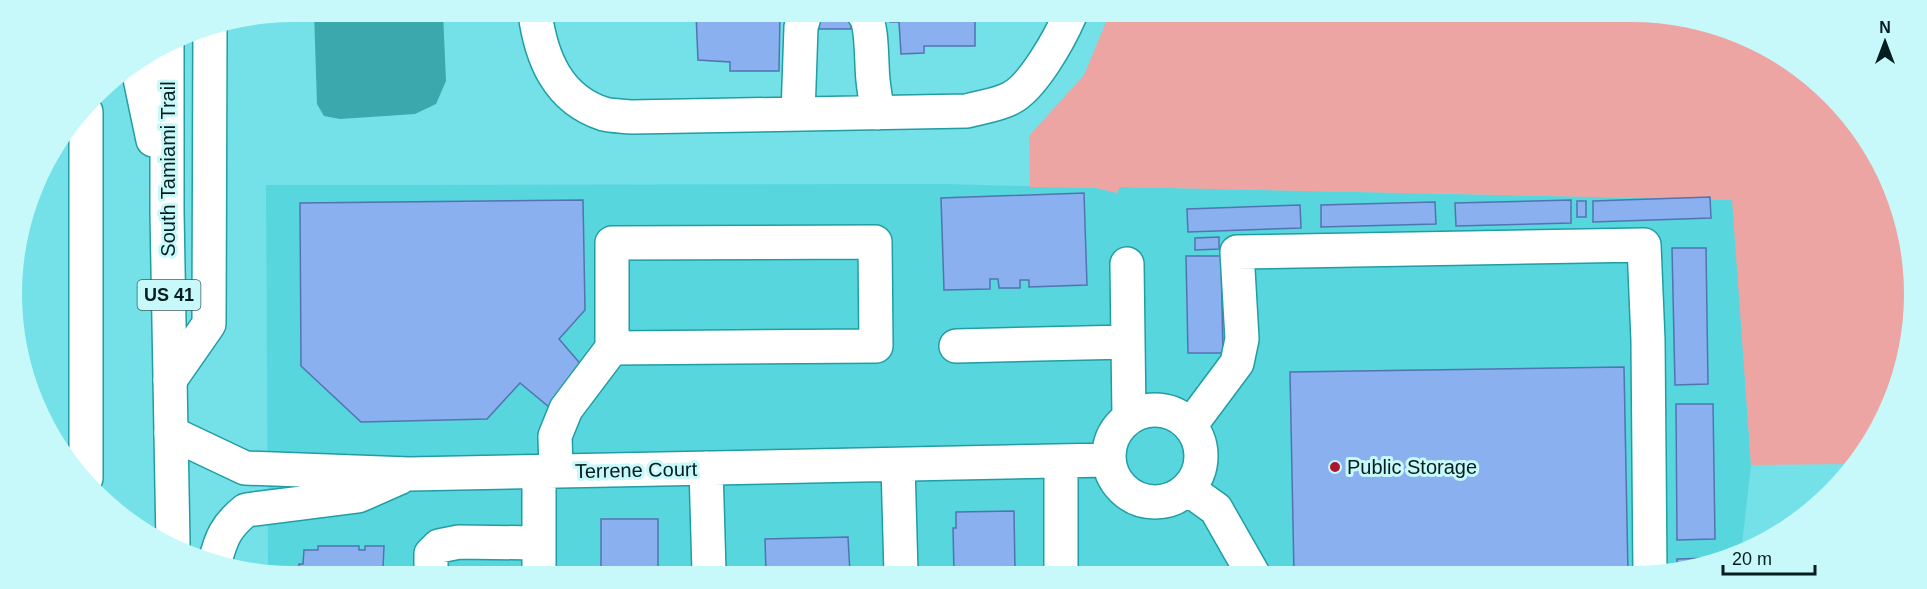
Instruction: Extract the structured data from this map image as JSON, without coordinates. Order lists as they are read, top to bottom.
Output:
{
  "streets": {
    "street": ["South Tamiami Trail", "US 41", "Terrene Court"]
  },
  "crossings": [
    ["South Tamiami Trail", "Terrene Court"]
  ],
  "places": ["Public Storage"],
  "scale_bar": "20 m",
  "north": "top"
}
